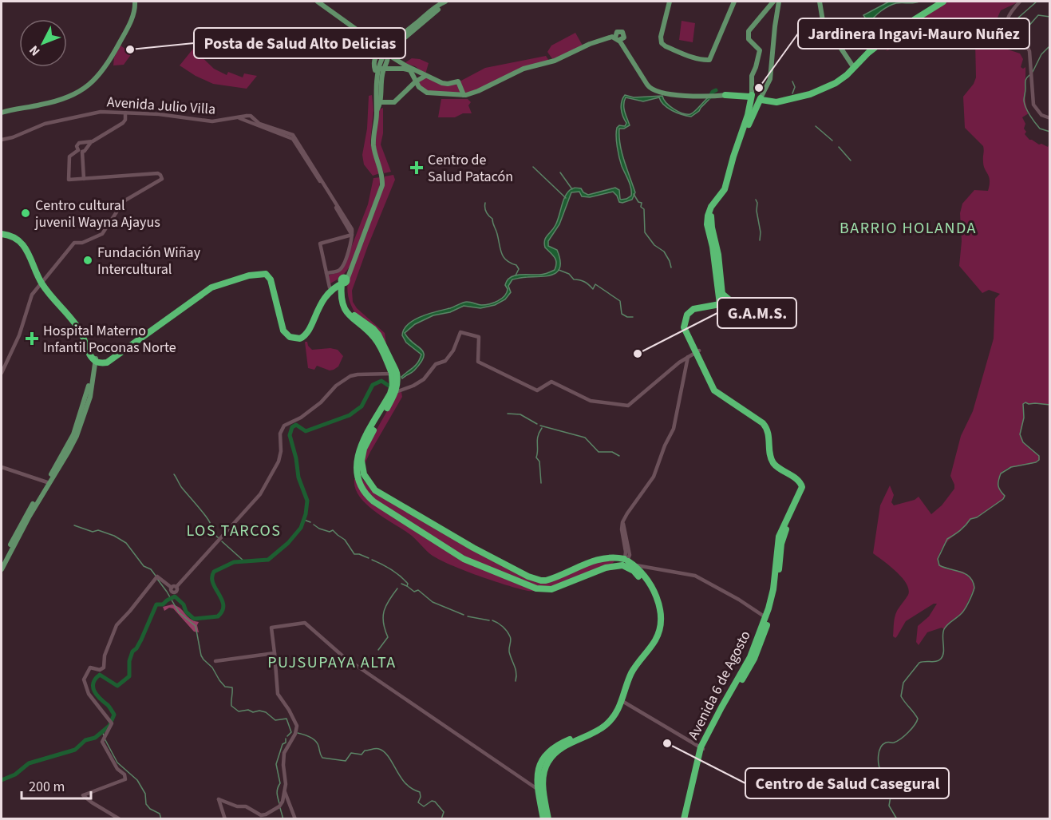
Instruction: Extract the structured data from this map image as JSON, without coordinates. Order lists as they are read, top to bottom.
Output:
{
  "streets": {
    "highway": ["Avenida 6 de Agosto"],
    "street": ["Avenida Julio Villa"]
  },
  "districts": ["BARRIO HOLANDA", "LOS TARCOS", "PUJSUPAYA ALTA"],
  "places": {
    "other": [
      "Posta de Salud Alto Delicias",
      "Jardinera Ingavi-Mauro Nuñez",
      "Centro cultural juvenil Wayna Ajayus",
      "Fundación Wiñay Intercultural",
      "G.A.M.S.",
      "Centro de Salud Casegural"
    ],
    "health": ["Centro de Salud Patacón", "Hospital Materno Infantil Poconas Norte"]
  },
  "scale_bar": "200 m",
  "north": "bottom left"
}
